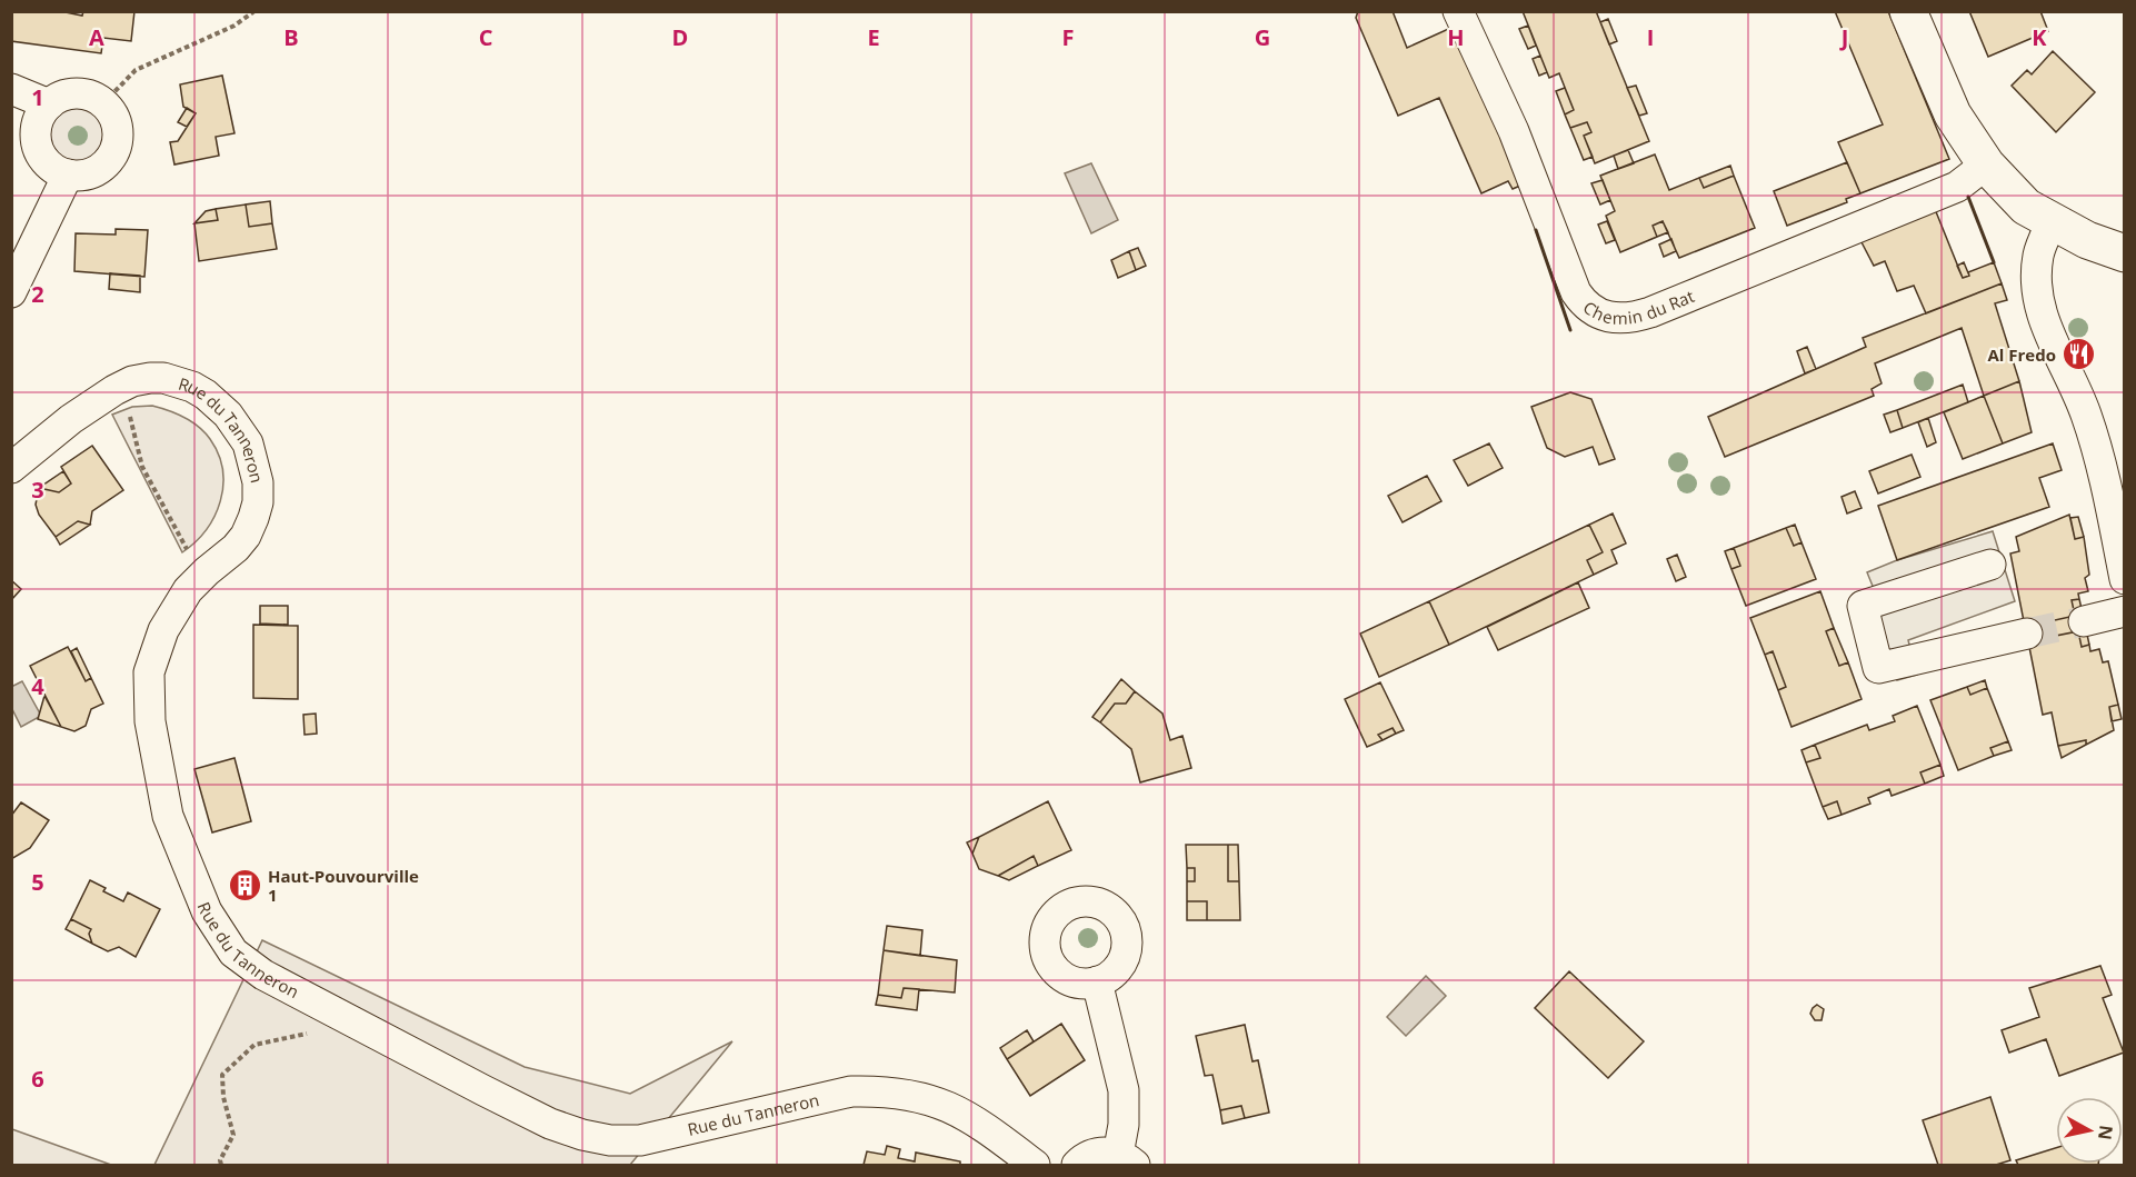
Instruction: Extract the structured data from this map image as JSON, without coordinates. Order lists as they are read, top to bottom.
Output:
{
  "streets": {
    "street": ["Chemin du Rat", "Rue du Tanneron"]
  },
  "places": {
    "restaurant": ["Al Fredo"],
    "building": ["Haut-Pouvourville 1"]
  },
  "north": "right",
  "grid": {
    "columns": [
      "A",
      "B",
      "C",
      "D",
      "E",
      "F",
      "G",
      "H",
      "I",
      "J",
      "K"
    ],
    "rows": [
      "1",
      "2",
      "3",
      "4",
      "5",
      "6"
    ]
  }
}
